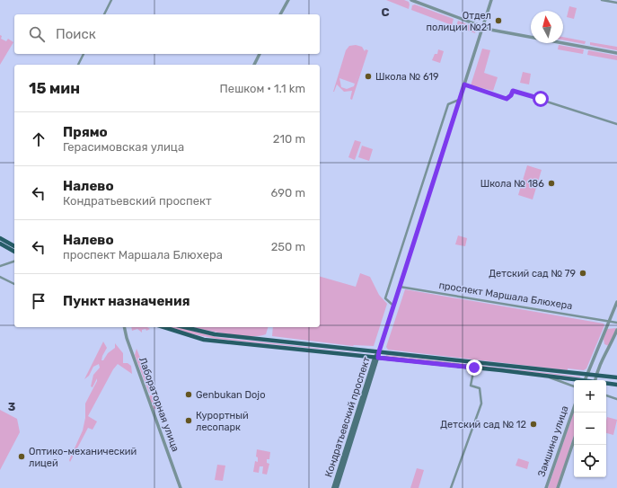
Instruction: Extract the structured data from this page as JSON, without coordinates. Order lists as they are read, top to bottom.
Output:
{
  "streets": {
    "main road": ["Кондратьевский проспект"],
    "street": ["проспект Маршала Блюхера", "Лабораторная улица", "Замшина улица"]
  },
  "crossings": [
    ["проспект Маршала Блюхера", "Кондратьевский проспект"]
  ],
  "places": [
    "Отдел полиции №21",
    "Школа № 619",
    "Школа № 186",
    "Детский сад № 79",
    "Genbukan Dojo",
    "Курортный лесопарк",
    "Детский сад № 12",
    "Оптико-механический лицей"
  ],
  "north": "top",
  "page": {
    "search": "Поиск",
    "heading": ["15 мин", "Пешком · 1.1 km"],
    "list": [
      ["Прямо", "Герасимовская улица", "210 m"],
      ["Налево", "Кондратьевский проспект", "690 m"],
      ["Налево", "проспект Маршала Блюхера", "250 m"],
      "Пункт назначения"
    ],
    "map_buttons": ["+", "−"]
  },
  "grid": {
    "columns": ["C"],
    "rows": ["3"]
  }
}
